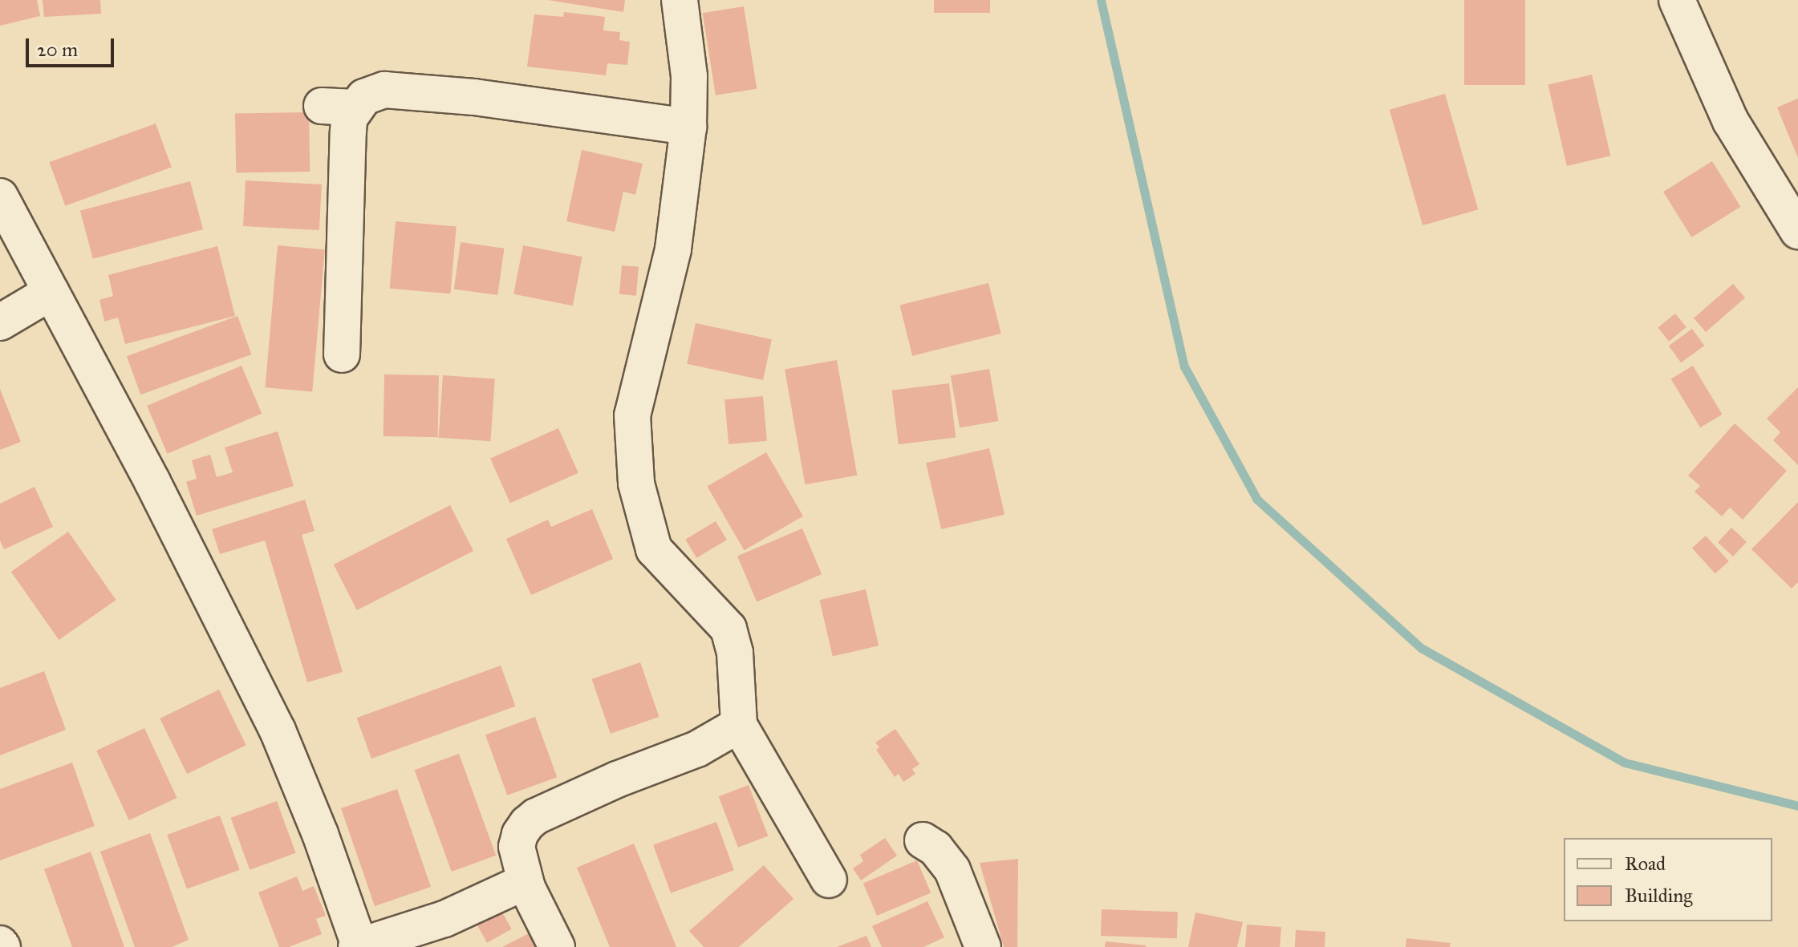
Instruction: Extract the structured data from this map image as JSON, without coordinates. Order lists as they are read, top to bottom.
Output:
{
  "legend": ["Road", "Building"],
  "scale_bar": "20 m"
}
